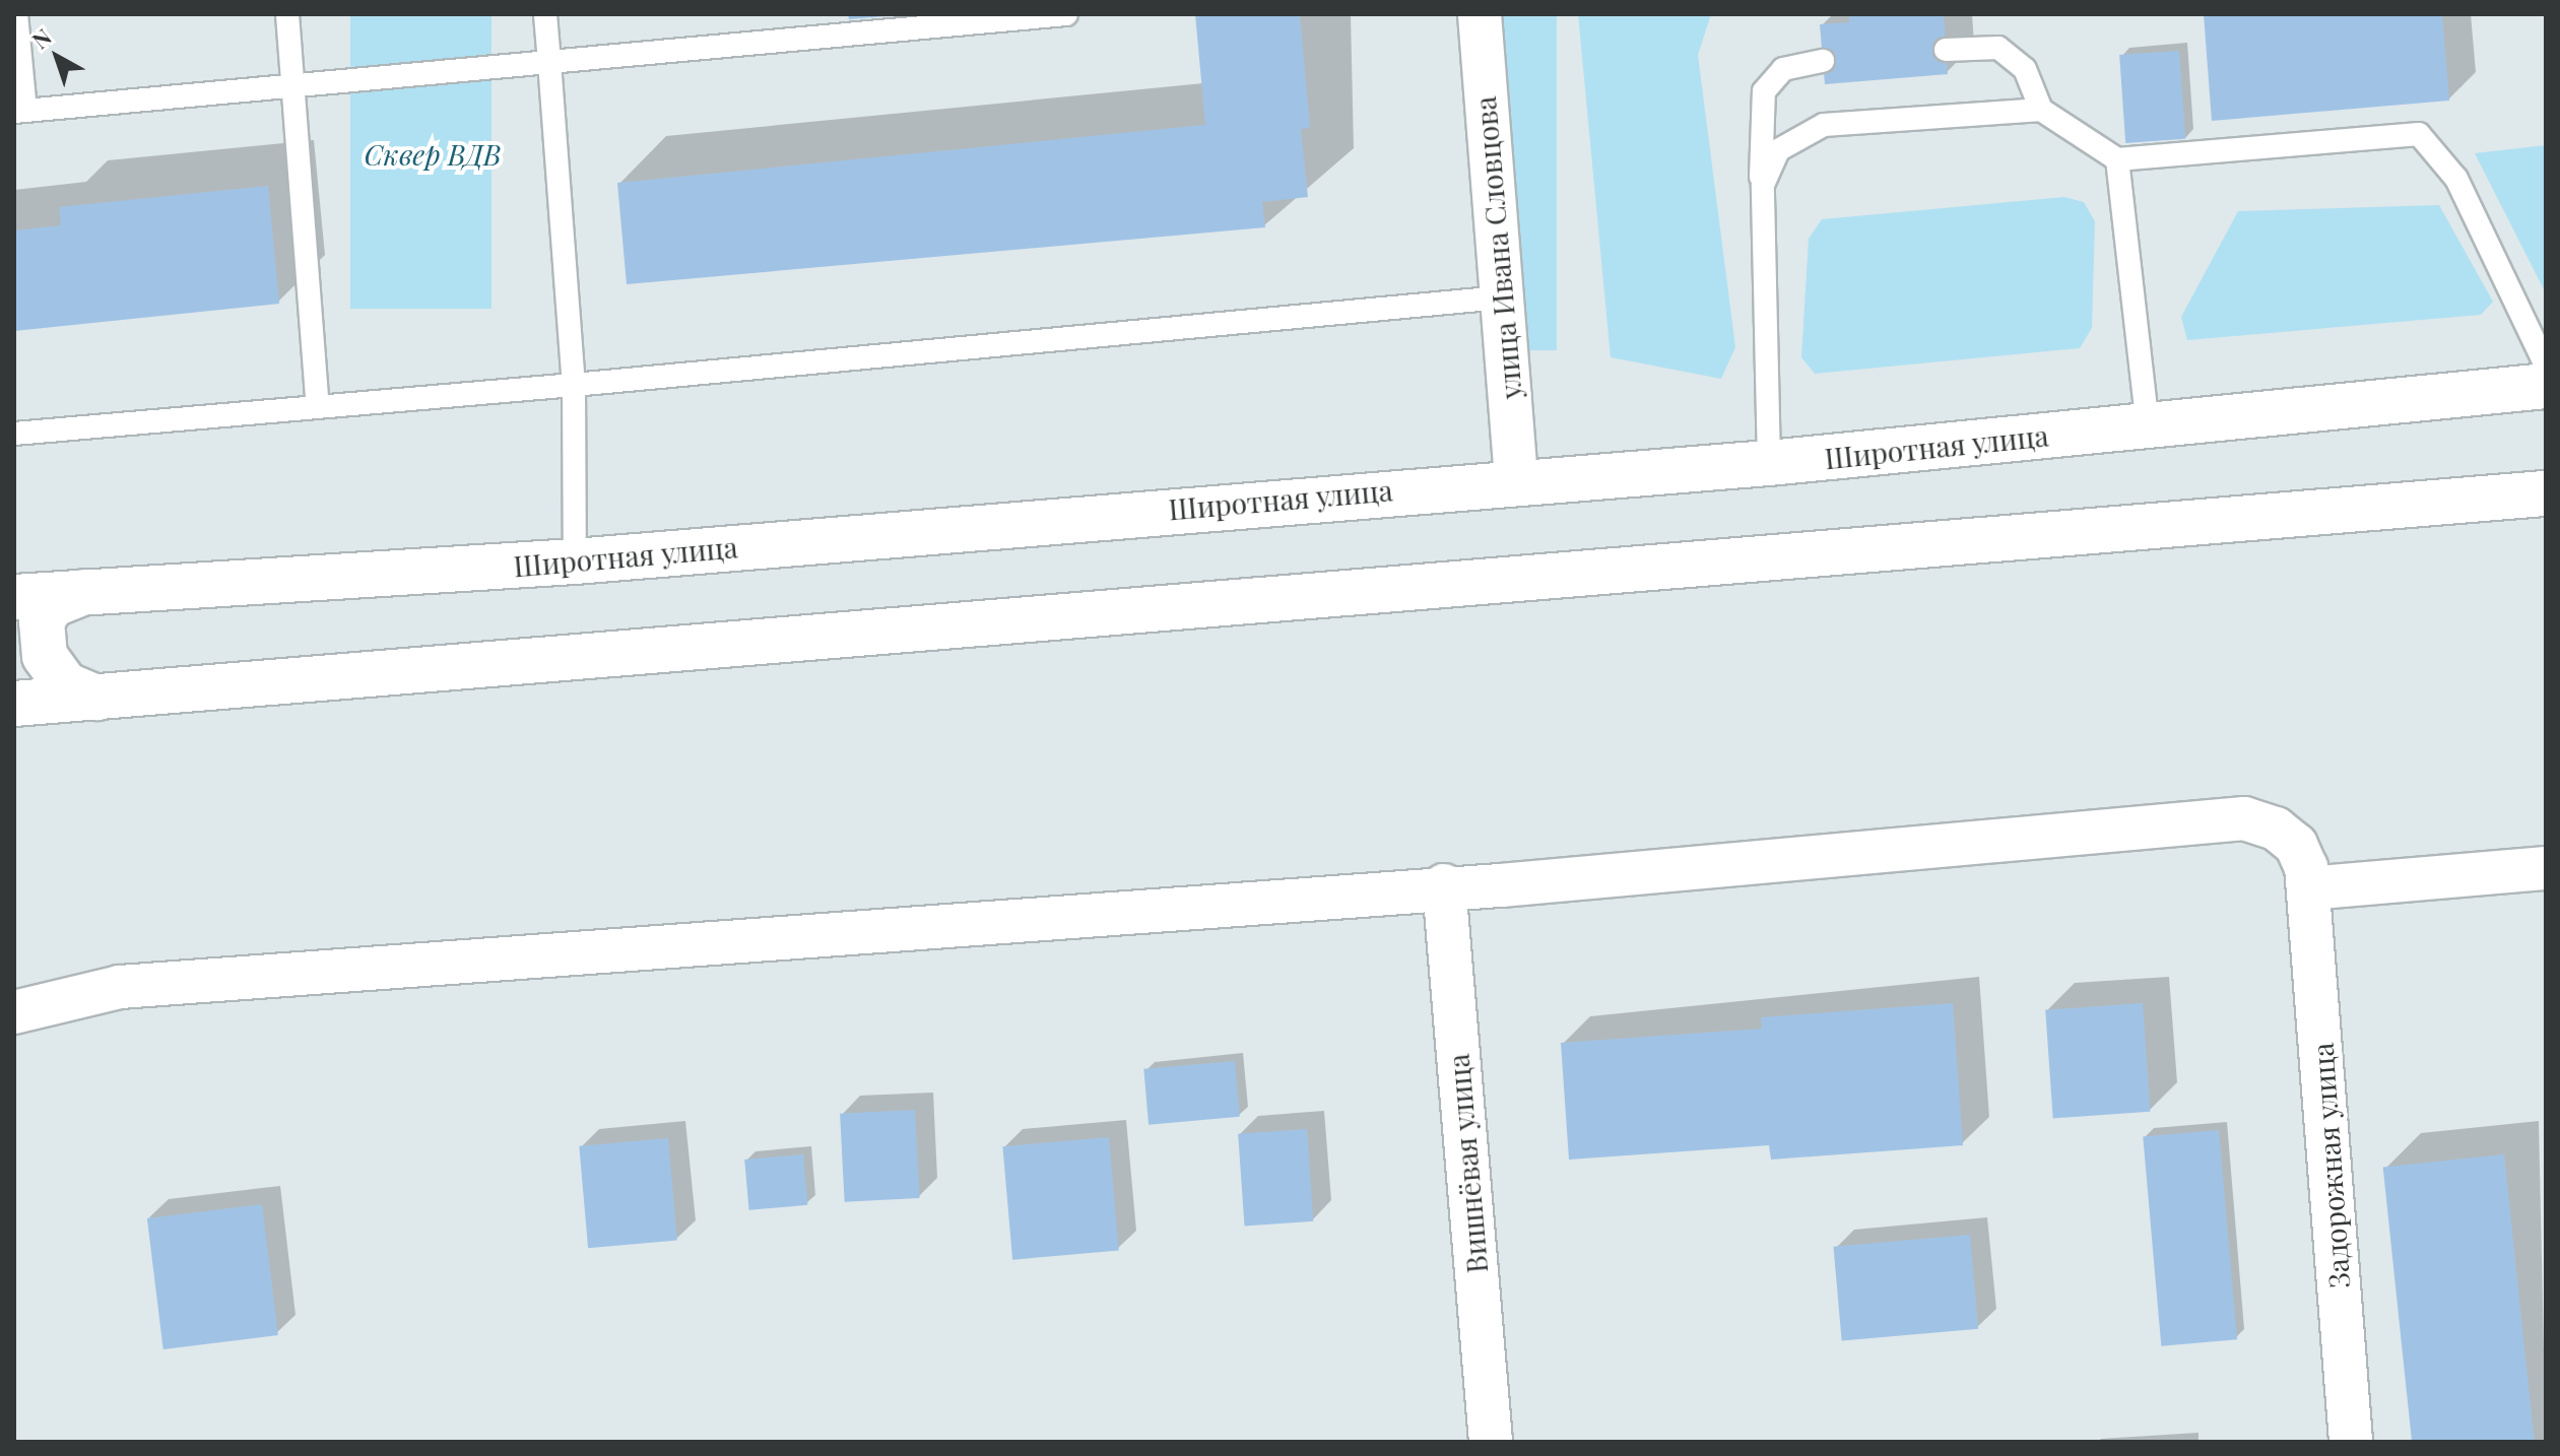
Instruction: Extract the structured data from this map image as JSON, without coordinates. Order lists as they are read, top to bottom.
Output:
{
  "streets": {
    "main road": ["Широтная улица"],
    "street": ["улица Ивана Словцова", "Вишнёвая улица", "Задорожная улица"]
  },
  "crossings": [
    ["улица Ивана Словцова", "Широтная улица"],
    ["Вишнёвая улица", "Задорожная улица"]
  ],
  "parks": ["Сквер ВДВ"],
  "north": "top left"
}
